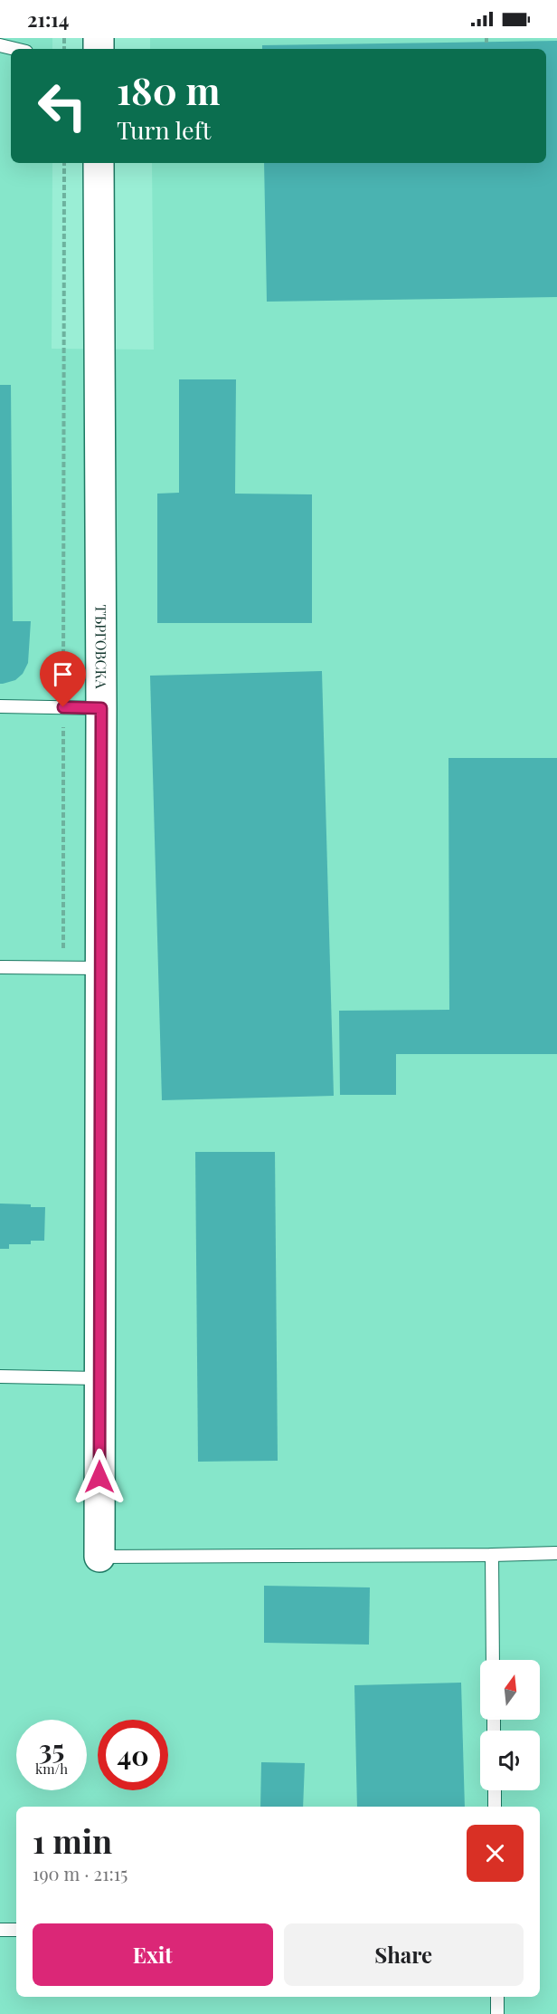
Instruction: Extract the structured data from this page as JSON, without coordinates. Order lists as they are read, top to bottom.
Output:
{
  "streets": {
    "street": ["ТЪРГОВСКА"]
  },
  "north": "top",
  "page": {
    "status": "21:14",
    "turn": ["180 m", "Turn left"],
    "speed": "35 km/h",
    "limit": "40",
    "heading": ["1 min", "190 m · 21:15"],
    "buttons": ["Exit", "Share"]
  }
}
